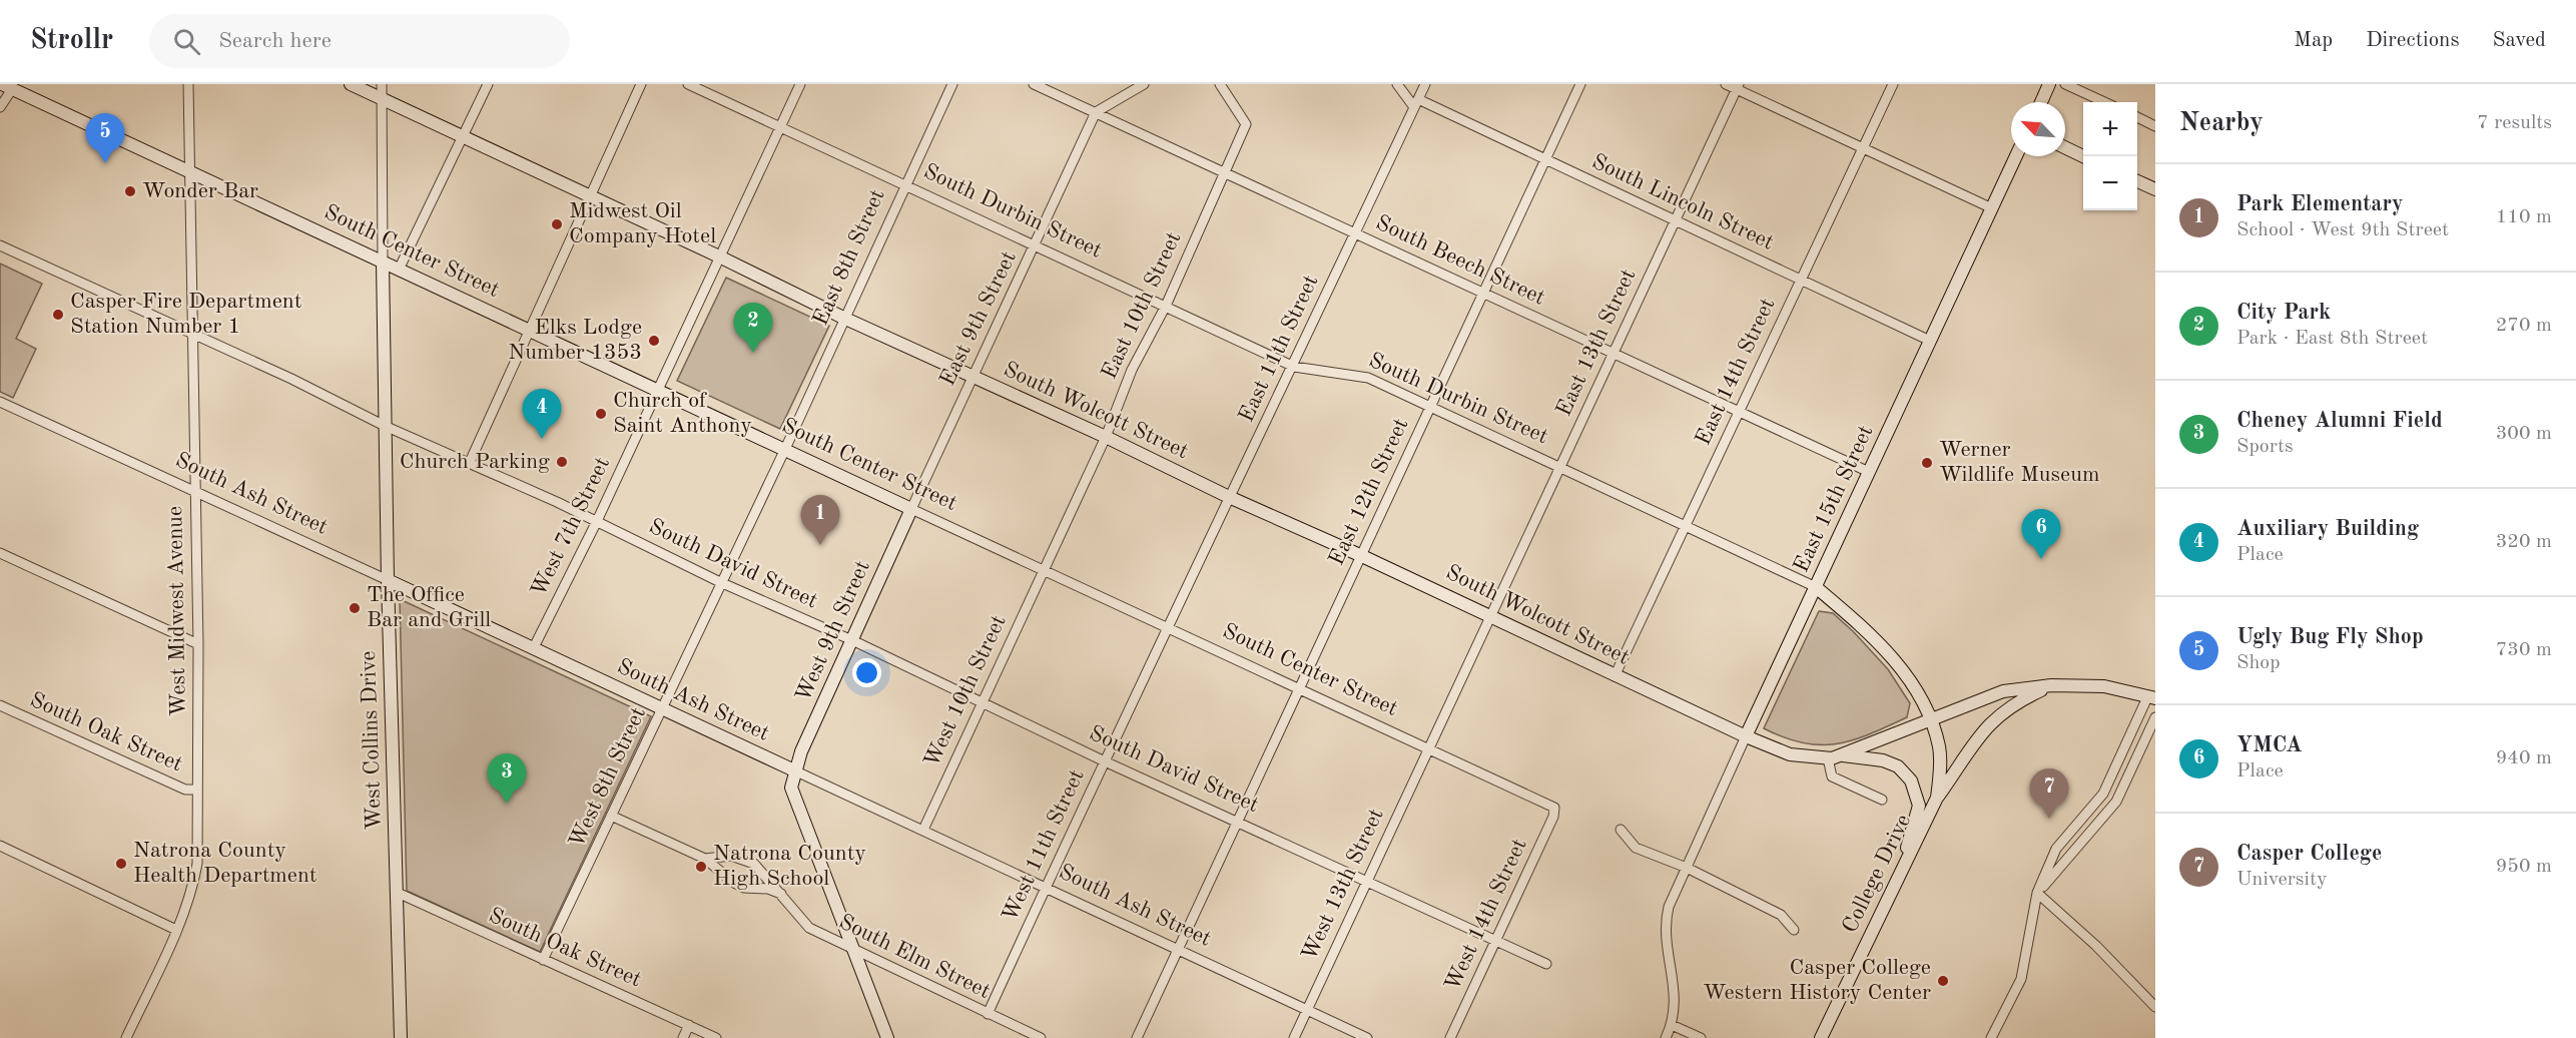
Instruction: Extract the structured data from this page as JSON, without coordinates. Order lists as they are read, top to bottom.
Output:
{
  "streets": {
    "main road": [
      "South Durbin Street",
      "South Center Street",
      "South Wolcott Street",
      "South Ash Street",
      "East 15th Street",
      "West 9th Street",
      "West Collins Drive",
      "College Drive"
    ],
    "street": [
      "South Lincoln Street",
      "East 8th Street",
      "South Beech Street",
      "East 10th Street",
      "East 9th Street",
      "East 13th Street",
      "East 11th Street",
      "East 14th Street",
      "East 12th Street",
      "West 7th Street",
      "South David Street",
      "West Midwest Avenue",
      "West 10th Street",
      "South Oak Street",
      "West 8th Street",
      "West 11th Street",
      "West 13th Street",
      "West 14th Street",
      "South Elm Street"
    ]
  },
  "crossings": [
    ["South Lincoln Street", "East 13th Street"],
    ["South Lincoln Street", "East 11th Street"],
    ["South Lincoln Street", "East 14th Street"],
    ["South Lincoln Street", "East 12th Street"],
    ["South Lincoln Street", "East 15th Street"],
    ["South Durbin Street", "East 8th Street"],
    ["South Durbin Street", "East 10th Street"],
    ["South Durbin Street", "East 9th Street"],
    ["South Durbin Street", "East 13th Street"],
    ["South Durbin Street", "East 11th Street"],
    ["South Durbin Street", "East 14th Street"],
    ["South Durbin Street", "South Wolcott Street"],
    ["South Durbin Street", "East 12th Street"],
    ["South Durbin Street", "East 15th Street"],
    ["South Durbin Street", "West 7th Street"],
    ["South Durbin Street", "College Drive"],
    ["South Center Street", "East 8th Street"],
    ["South Center Street", "East 10th Street"],
    ["South Center Street", "East 9th Street"],
    ["South Center Street", "East 13th Street"],
    ["South Center Street", "East 11th Street"],
    ["South Center Street", "East 12th Street"],
    ["South Center Street", "West 7th Street"],
    ["South Center Street", "West Midwest Avenue"],
    ["South Center Street", "West 9th Street"],
    ["South Center Street", "West 10th Street"],
    ["South Center Street", "West Collins Drive"],
    ["South Center Street", "West 8th Street"],
    ["South Center Street", "West 11th Street"],
    ["South Center Street", "West 13th Street"],
    ["South Center Street", "West 14th Street"],
    ["East 8th Street", "South Wolcott Street"],
    ["East 8th Street", "West 8th Street"],
    ["South Beech Street", "East 10th Street"],
    ["South Beech Street", "East 9th Street"],
    ["South Beech Street", "East 13th Street"],
    ["South Beech Street", "East 11th Street"],
    ["South Beech Street", "East 14th Street"],
    ["South Beech Street", "East 12th Street"],
    ["South Beech Street", "East 15th Street"],
    ["East 10th Street", "South Wolcott Street"],
    ["East 10th Street", "West 10th Street"],
    ["East 9th Street", "South Wolcott Street"],
    ["East 9th Street", "West 9th Street"],
    ["East 13th Street", "South Wolcott Street"],
    ["East 13th Street", "West 13th Street"],
    ["East 11th Street", "South Wolcott Street"],
    ["East 11th Street", "West 11th Street"],
    ["East 14th Street", "South Wolcott Street"],
    ["South Wolcott Street", "East 12th Street"],
    ["South Wolcott Street", "East 15th Street"],
    ["South Wolcott Street", "West 7th Street"],
    ["South Wolcott Street", "College Drive"],
    ["East 12th Street", "South Ash Street"],
    ["East 12th Street", "South David Street"],
    ["South Ash Street", "West 7th Street"],
    ["South Ash Street", "West Midwest Avenue"],
    ["South Ash Street", "West 9th Street"],
    ["South Ash Street", "West 10th Street"],
    ["South Ash Street", "West Collins Drive"],
    ["South Ash Street", "West 8th Street"],
    ["South Ash Street", "West 11th Street"],
    ["South Ash Street", "West 13th Street"],
    ["West 7th Street", "South David Street"],
    ["South David Street", "West Midwest Avenue"],
    ["South David Street", "West 9th Street"],
    ["South David Street", "West 10th Street"],
    ["South David Street", "West Collins Drive"],
    ["South David Street", "West 8th Street"],
    ["South David Street", "West 11th Street"],
    ["South David Street", "West 13th Street"],
    ["South David Street", "West 14th Street"],
    ["West Midwest Avenue", "South Oak Street"],
    ["South Oak Street", "West Collins Drive"],
    ["South Oak Street", "West 8th Street"],
    ["West 8th Street", "South Elm Street"],
    ["West 11th Street", "South Elm Street"]
  ],
  "places": [
    "Wonder Bar",
    "Midwest Oil Company Hotel",
    "Casper Fire Department Station Number 1",
    "Elks Lodge Number 1353",
    "Church of Saint Anthony",
    "Church Parking",
    "Werner Wildlife Museum",
    "The Office Bar and Grill",
    "Natrona County Health Department",
    "Natrona County High School",
    "Casper College Western History Center"
  ],
  "north": "top left",
  "page": {
    "header": "Strollr",
    "search": "Search here",
    "nav": ["Map", "Directions", "Saved"],
    "heading": ["Nearby", "7 results"],
    "map_buttons": ["+", "−"],
    "pins": [
      "5",
      "2",
      "4",
      "1",
      "6",
      "3",
      "7"
    ],
    "list": [
      {
        "mark": "1",
        "name": "Park Elementary",
        "note": "School · West 9th Street",
        "value": "110 m"
      },
      {
        "mark": "2",
        "name": "City Park",
        "note": "Park · East 8th Street",
        "value": "270 m"
      },
      {
        "mark": "3",
        "name": "Cheney Alumni Field",
        "note": "Sports",
        "value": "300 m"
      },
      {
        "mark": "4",
        "name": "Auxiliary Building",
        "note": "Place",
        "value": "320 m"
      },
      {
        "mark": "5",
        "name": "Ugly Bug Fly Shop",
        "note": "Shop",
        "value": "730 m"
      },
      {
        "mark": "6",
        "name": "YMCA",
        "note": "Place",
        "value": "940 m"
      },
      {
        "mark": "7",
        "name": "Casper College",
        "note": "University",
        "value": "950 m"
      }
    ]
  }
}
